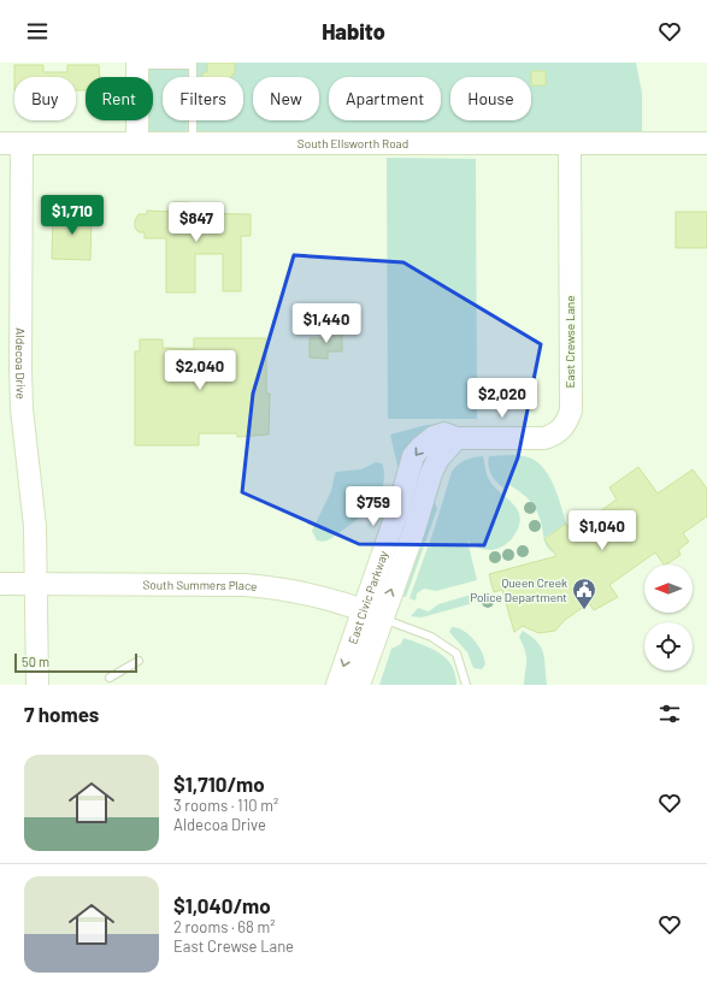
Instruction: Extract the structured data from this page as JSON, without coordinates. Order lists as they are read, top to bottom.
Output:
{
  "streets": {
    "street": [
      "South Ellsworth Road",
      "East Crewse Lane",
      "Aldecoa Drive",
      "South Summers Place",
      "East Civic Parkway"
    ]
  },
  "crossings": [
    ["South Ellsworth Road", "East Crewse Lane"],
    ["South Ellsworth Road", "Aldecoa Drive"],
    ["East Crewse Lane", "East Civic Parkway"],
    ["Aldecoa Drive", "South Summers Place"],
    ["South Summers Place", "East Civic Parkway"]
  ],
  "places": {
    "public building": ["Queen Creek Police Department"]
  },
  "scale_bar": "50 m",
  "north": "left",
  "page": {
    "header": "Habito",
    "chip": [
      "Buy",
      "Rent",
      "Filters",
      "New",
      "Apartment",
      "House"
    ],
    "price": [
      "$1,710",
      "$847",
      "$1,440",
      "$2,040",
      "$2,020",
      "$759",
      "$1,040"
    ],
    "scale": "50 m",
    "heading": "7 homes",
    "list": [
      {
        "name": "$1,710/mo",
        "note": "3 rooms · 110 m² · Aldecoa Drive"
      },
      {
        "name": "$1,040/mo",
        "note": "2 rooms · 68 m² · East Crewse Lane"
      }
    ]
  }
}
